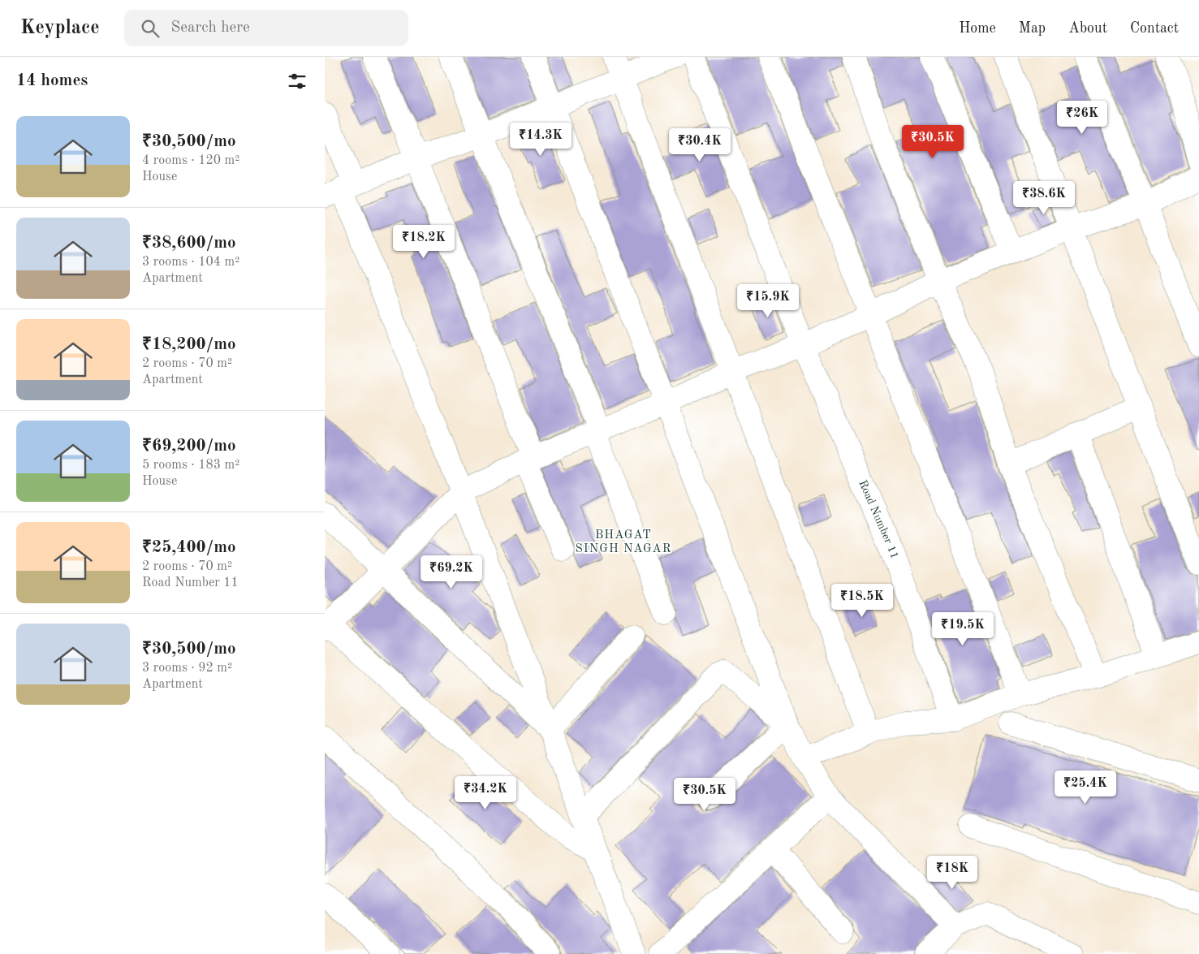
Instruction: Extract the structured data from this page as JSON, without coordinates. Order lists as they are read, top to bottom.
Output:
{
  "streets": {
    "street": ["Road Number 11"]
  },
  "districts": ["BHAGAT SINGH NAGAR"],
  "page": {
    "header": "Keyplace",
    "search": "Search here",
    "nav": [
      "Home",
      "Map",
      "About",
      "Contact"
    ],
    "heading": "14 homes",
    "price": [
      "₹26K",
      "₹14.3K",
      "₹30.5K",
      "₹30.4K",
      "₹38.6K",
      "₹18.2K",
      "₹15.9K",
      "₹69.2K",
      "₹18.5K",
      "₹19.5K",
      "₹25.4K",
      "₹34.2K",
      "₹30.5K",
      "₹18K"
    ],
    "list": [
      {
        "name": "₹30,500/mo",
        "note": "4 rooms · 120 m² · House"
      },
      {
        "name": "₹38,600/mo",
        "note": "3 rooms · 104 m² · Apartment"
      },
      {
        "name": "₹18,200/mo",
        "note": "2 rooms · 70 m² · Apartment"
      },
      {
        "name": "₹69,200/mo",
        "note": "5 rooms · 183 m² · House"
      },
      {
        "name": "₹25,400/mo",
        "note": "2 rooms · 70 m² · Road Number 11"
      },
      {
        "name": "₹30,500/mo",
        "note": "3 rooms · 92 m² · Apartment"
      }
    ]
  }
}
